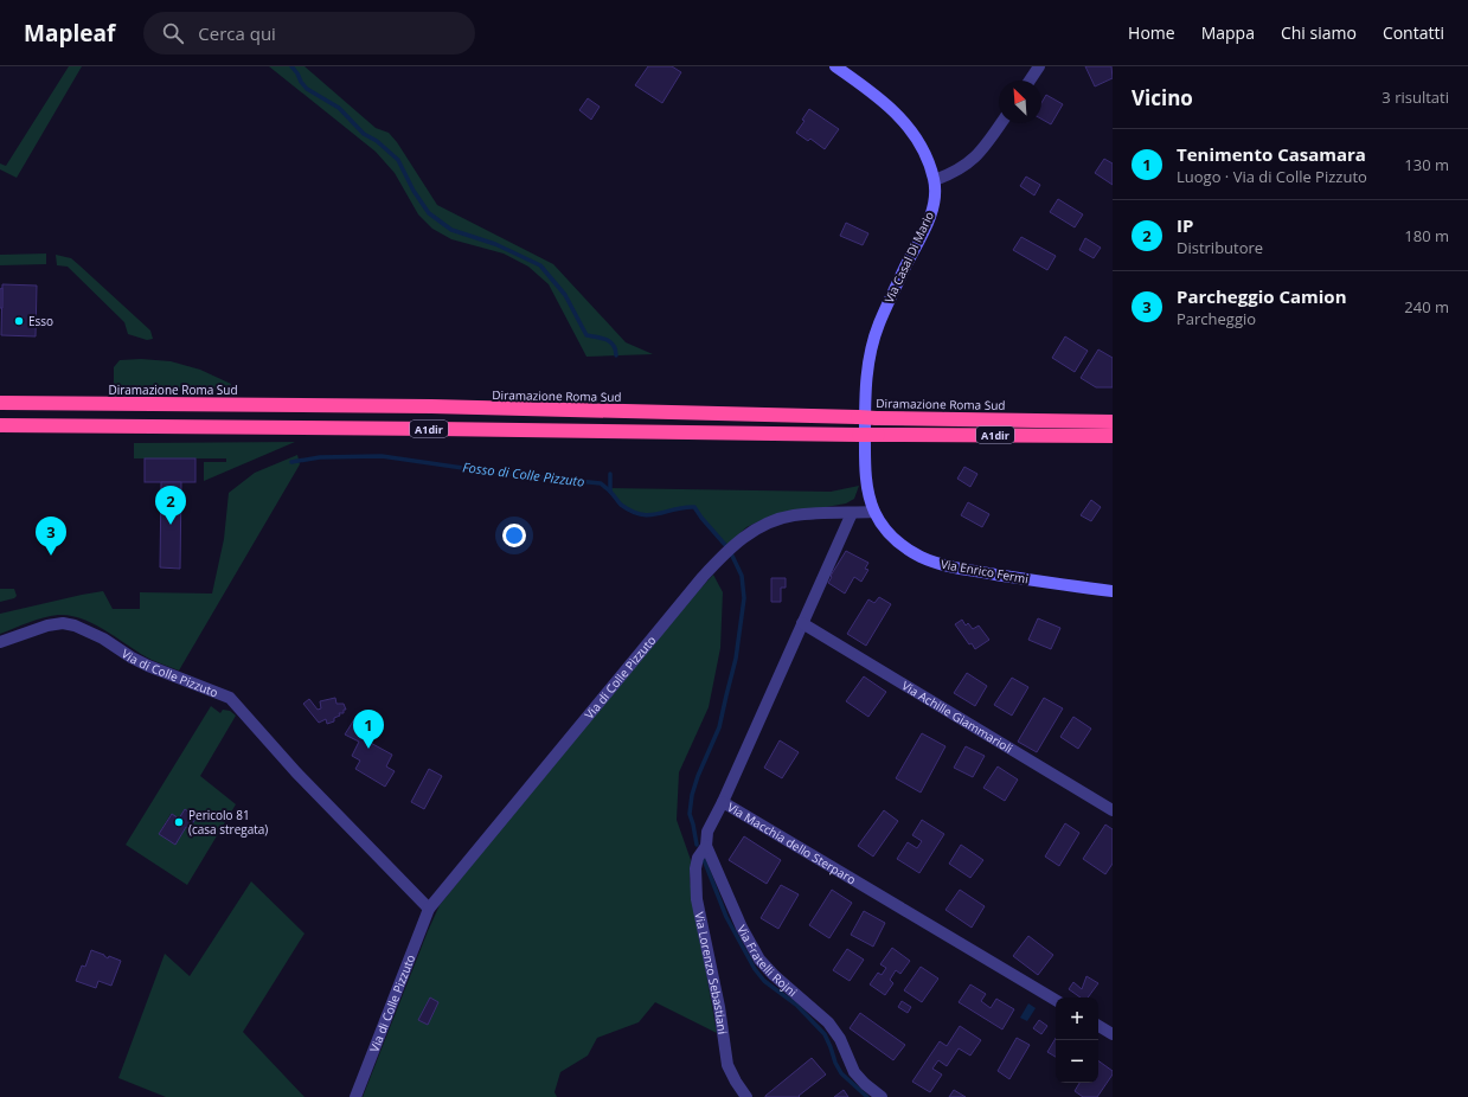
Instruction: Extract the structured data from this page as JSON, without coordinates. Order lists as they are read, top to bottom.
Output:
{
  "streets": {
    "highway": ["Diramazione Roma Sud", "A1dir"],
    "street": [
      "Via Casal Di Mario",
      "Via Enrico Fermi",
      "Via di Colle Pizzuto",
      "Via Achille Giammarioli",
      "Via Macchia dello Sterparo",
      "Via Fratelli Rojni",
      "Via Lorenzo Sebastiani"
    ]
  },
  "crossings": [
    ["Via Casal Di Mario", "Via Enrico Fermi"],
    ["Via Enrico Fermi", "Via di Colle Pizzuto"],
    ["Via di Colle Pizzuto", "Via Macchia dello Sterparo"],
    ["Via Achille Giammarioli", "Via Macchia dello Sterparo"],
    ["Via Fratelli Rojni", "Via Lorenzo Sebastiani"]
  ],
  "water": ["Fosso di Colle Pizzuto"],
  "places": ["Esso", "Pericolo 81 (casa stregata)"],
  "north": "top left",
  "page": {
    "header": "Mapleaf",
    "search": "Cerca qui",
    "nav": [
      "Home",
      "Mappa",
      "Chi siamo",
      "Contatti"
    ],
    "heading": ["Vicino", "3 risultati"],
    "list": [
      {
        "mark": "1",
        "name": "Tenimento Casamara",
        "note": "Luogo · Via di Colle Pizzuto",
        "value": "130 m"
      },
      {
        "mark": "2",
        "name": "IP",
        "note": "Distributore",
        "value": "180 m"
      },
      {
        "mark": "3",
        "name": "Parcheggio Camion",
        "note": "Parcheggio",
        "value": "240 m"
      }
    ],
    "pins": ["2", "3", "1"],
    "map_buttons": ["+", "−"]
  }
}
